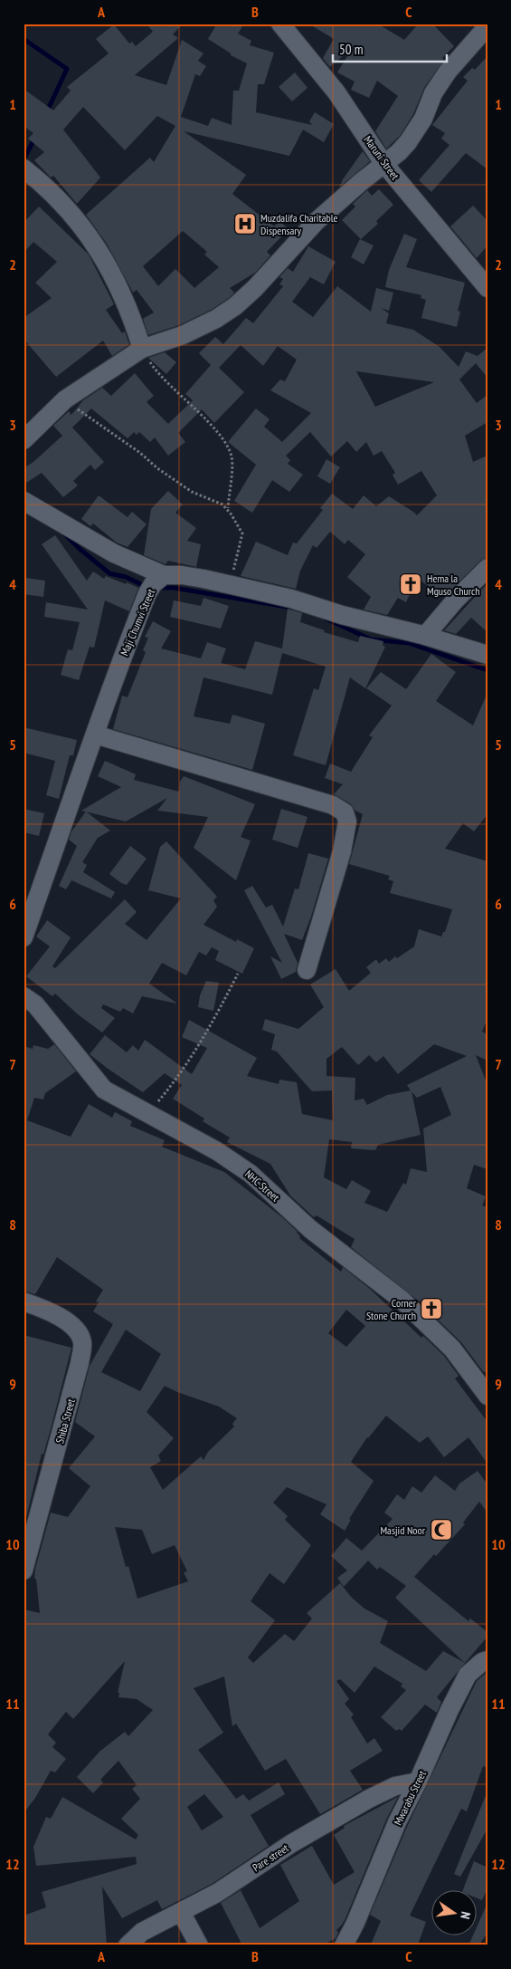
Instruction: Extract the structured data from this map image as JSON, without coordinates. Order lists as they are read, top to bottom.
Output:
{
  "streets": {
    "street": [
      "Maruni Street",
      "Maji Chumvi Street",
      "NHC Street",
      "Shiba Street",
      "Mwarabu Street",
      "Pare street"
    ]
  },
  "crossings": [
    ["Mwarabu Street", "Pare street"]
  ],
  "places": {
    "hospital": ["Muzdalifa Charitable Dispensary"],
    "church": ["Hema la Mguso Church", "Corner Stone Church"],
    "mosque": ["Masjid Noor"]
  },
  "scale_bar": "50 m",
  "north": "right",
  "grid": {
    "columns": ["A", "B", "C"],
    "rows": [
      "1",
      "2",
      "3",
      "4",
      "5",
      "6",
      "7",
      "8",
      "9",
      "10",
      "11",
      "12"
    ]
  }
}
